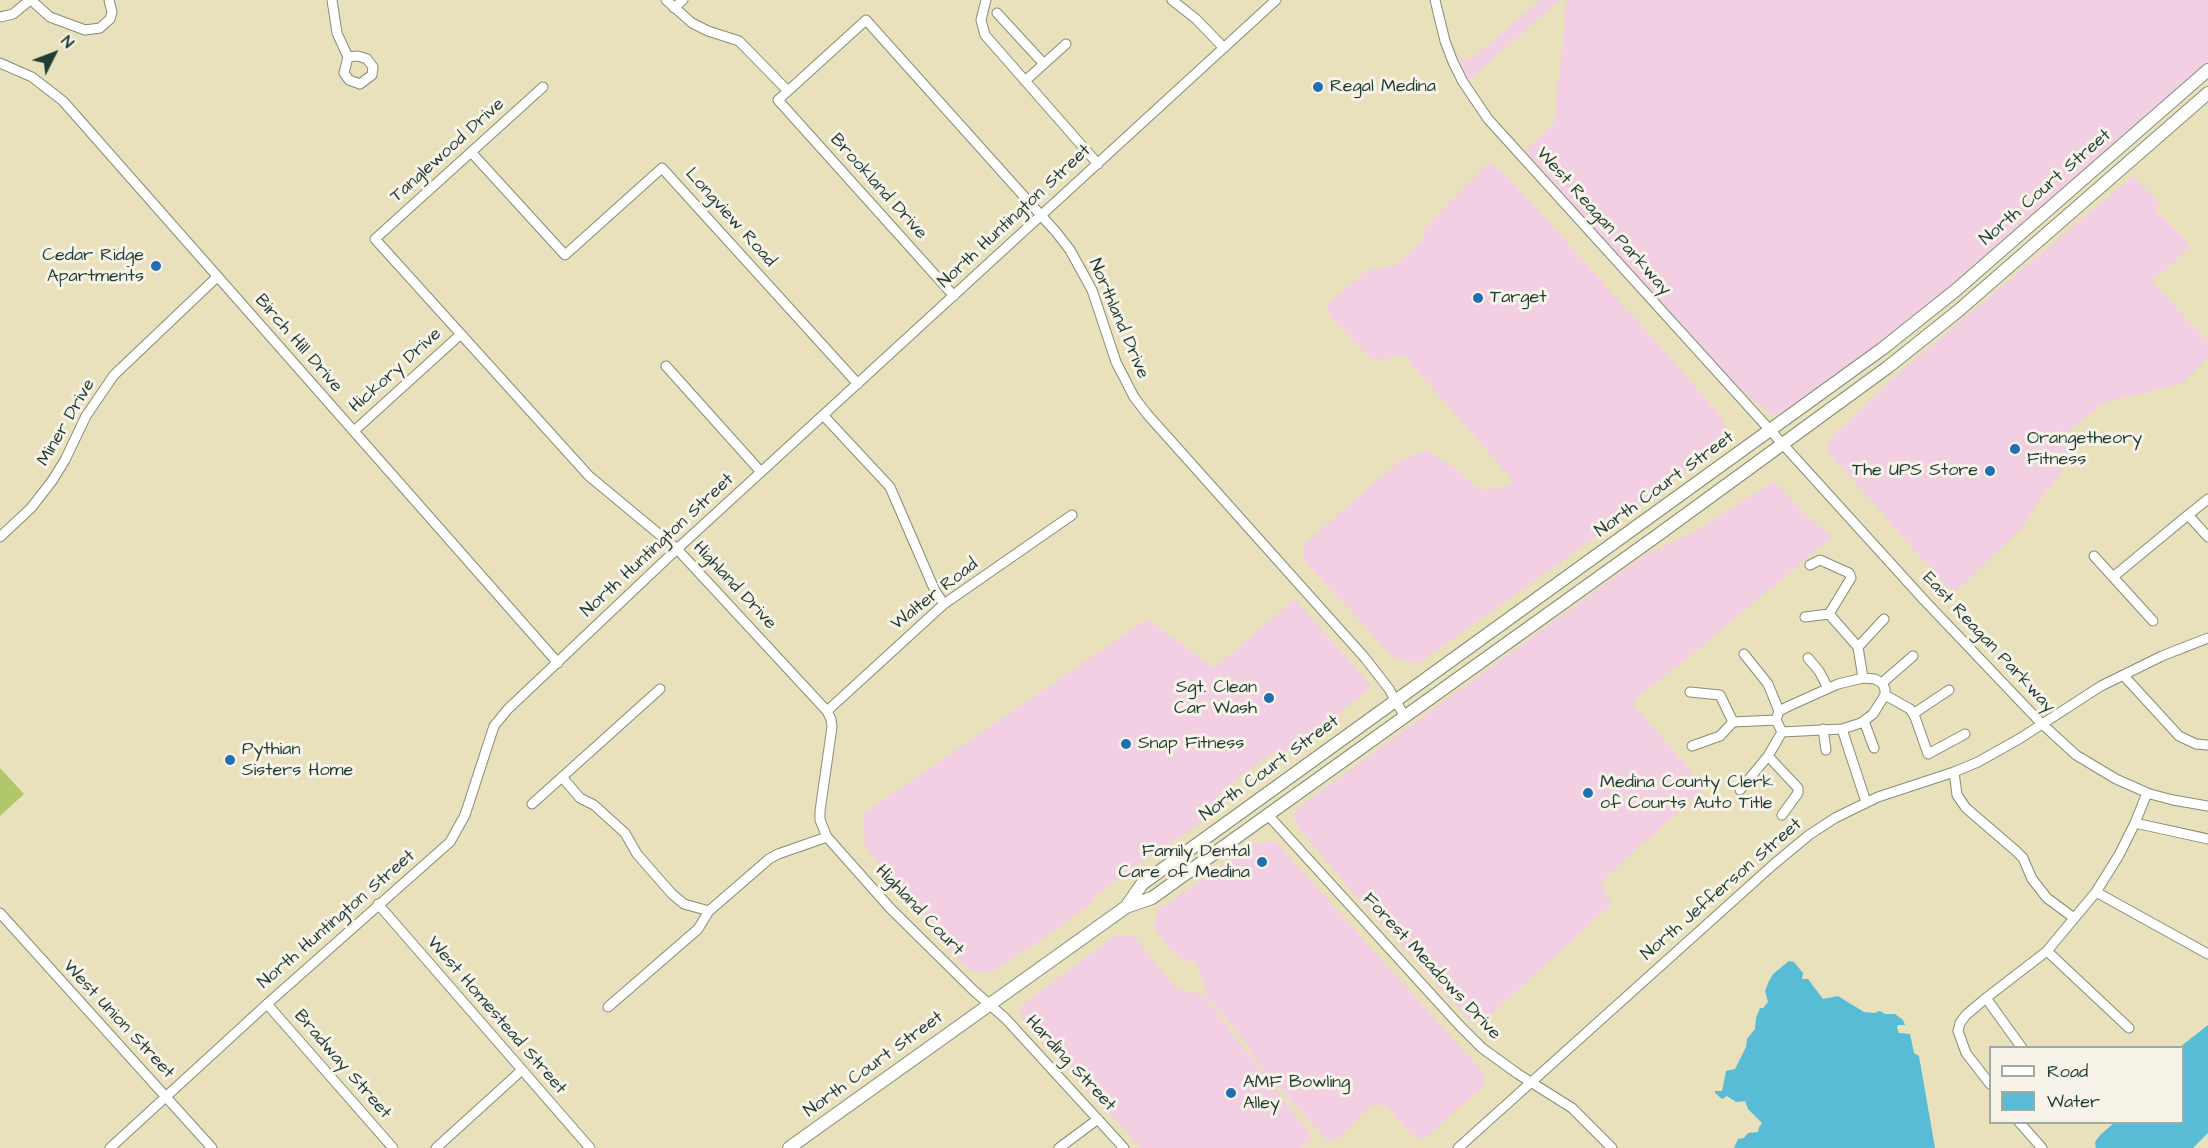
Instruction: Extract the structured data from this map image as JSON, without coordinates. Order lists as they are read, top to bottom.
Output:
{
  "streets": {
    "main road": ["North Court Street"],
    "street": [
      "Tanglewood Drive",
      "Brookland Drive",
      "North Huntington Street",
      "Longview Road",
      "West Reagan Parkway",
      "Northland Drive",
      "Birch Hill Drive",
      "Hickory Drive",
      "Miner Drive",
      "Highland Drive",
      "Walter Road",
      "East Reagan Parkway",
      "North Jefferson Street",
      "Highland Court",
      "Forest Meadows Drive",
      "West Homestead Street",
      "West Union Street",
      "Harding Street",
      "Bradway Street"
    ]
  },
  "crossings": [
    ["Tanglewood Drive", "Longview Road"],
    ["Tanglewood Drive", "Highland Drive"],
    ["Brookland Drive", "North Huntington Street"],
    ["Brookland Drive", "Northland Drive"],
    ["North Court Street", "West Reagan Parkway"],
    ["North Court Street", "Northland Drive"],
    ["North Court Street", "East Reagan Parkway"],
    ["North Court Street", "Highland Court"],
    ["North Court Street", "Forest Meadows Drive"],
    ["North Court Street", "Harding Street"],
    ["North Huntington Street", "Longview Road"],
    ["North Huntington Street", "Northland Drive"],
    ["North Huntington Street", "Birch Hill Drive"],
    ["North Huntington Street", "Highland Drive"],
    ["North Huntington Street", "West Homestead Street"],
    ["North Huntington Street", "West Union Street"],
    ["North Huntington Street", "Bradway Street"],
    ["West Reagan Parkway", "East Reagan Parkway"],
    ["Birch Hill Drive", "Hickory Drive"],
    ["Birch Hill Drive", "Miner Drive"],
    ["Hickory Drive", "Highland Drive"],
    ["Highland Drive", "Walter Road"],
    ["East Reagan Parkway", "North Jefferson Street"],
    ["North Jefferson Street", "Forest Meadows Drive"],
    ["Highland Court", "Harding Street"]
  ],
  "places": [
    "Regal Medina",
    "Cedar Ridge Apartments",
    "Target",
    "Orangetheory Fitness",
    "The UPS Store",
    "Sgt. Clean Car Wash",
    "Snap Fitness",
    "Pythian Sisters Home",
    "Medina County Clerk of Courts Auto Title",
    "Family Dental Care of Medina",
    "AMF Bowling Alley"
  ],
  "legend": ["Road", "Water"],
  "north": "top right"
}
